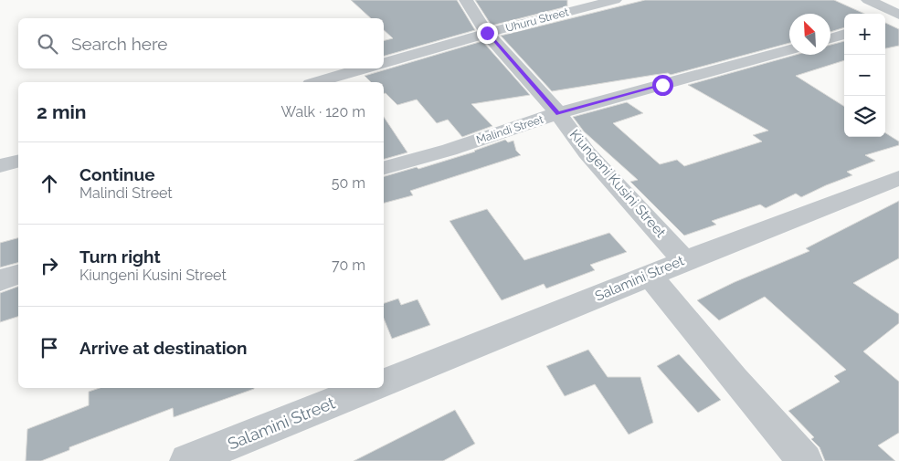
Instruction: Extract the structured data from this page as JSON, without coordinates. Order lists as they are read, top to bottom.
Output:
{
  "streets": {
    "street": [
      "Uhuru Street",
      "Malindi Street",
      "Kiungeni Kusini Street",
      "Salamini Street"
    ]
  },
  "crossings": [
    ["Uhuru Street", "Kiungeni Kusini Street"],
    ["Malindi Street", "Kiungeni Kusini Street"],
    ["Kiungeni Kusini Street", "Salamini Street"]
  ],
  "north": "top left",
  "page": {
    "map_buttons": ["+", "−"],
    "search": "Search here",
    "heading": ["2 min", "Walk · 120 m"],
    "list": [
      ["Continue", "Malindi Street", "50 m"],
      ["Turn right", "Kiungeni Kusini Street", "70 m"],
      "Arrive at destination"
    ]
  }
}
